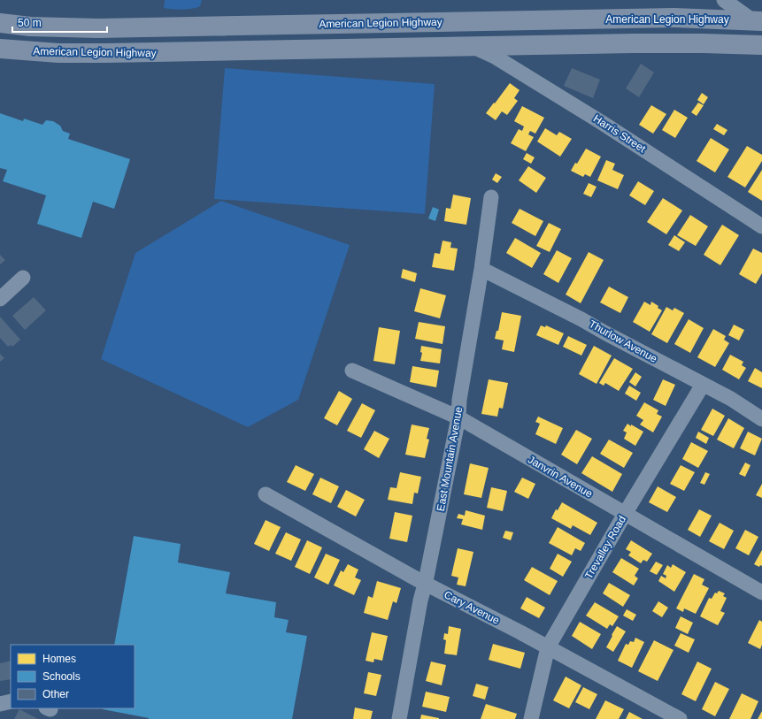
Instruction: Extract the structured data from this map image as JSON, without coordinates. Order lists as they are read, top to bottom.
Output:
{
  "streets": {
    "highway": ["American Legion Highway"],
    "street": [
      "Harris Street",
      "Thurlow Avenue",
      "East Mountain Avenue",
      "Janvrin Avenue",
      "Trevalley Road",
      "Cary Avenue"
    ]
  },
  "crossings": [
    ["American Legion Highway", "Harris Street"],
    ["Thurlow Avenue", "East Mountain Avenue"],
    ["Thurlow Avenue", "Trevalley Road"],
    ["East Mountain Avenue", "Janvrin Avenue"],
    ["East Mountain Avenue", "Cary Avenue"],
    ["Janvrin Avenue", "Trevalley Road"],
    ["Trevalley Road", "Cary Avenue"]
  ],
  "legend": ["Homes", "Schools", "Other"],
  "scale_bar": "50 m"
}
